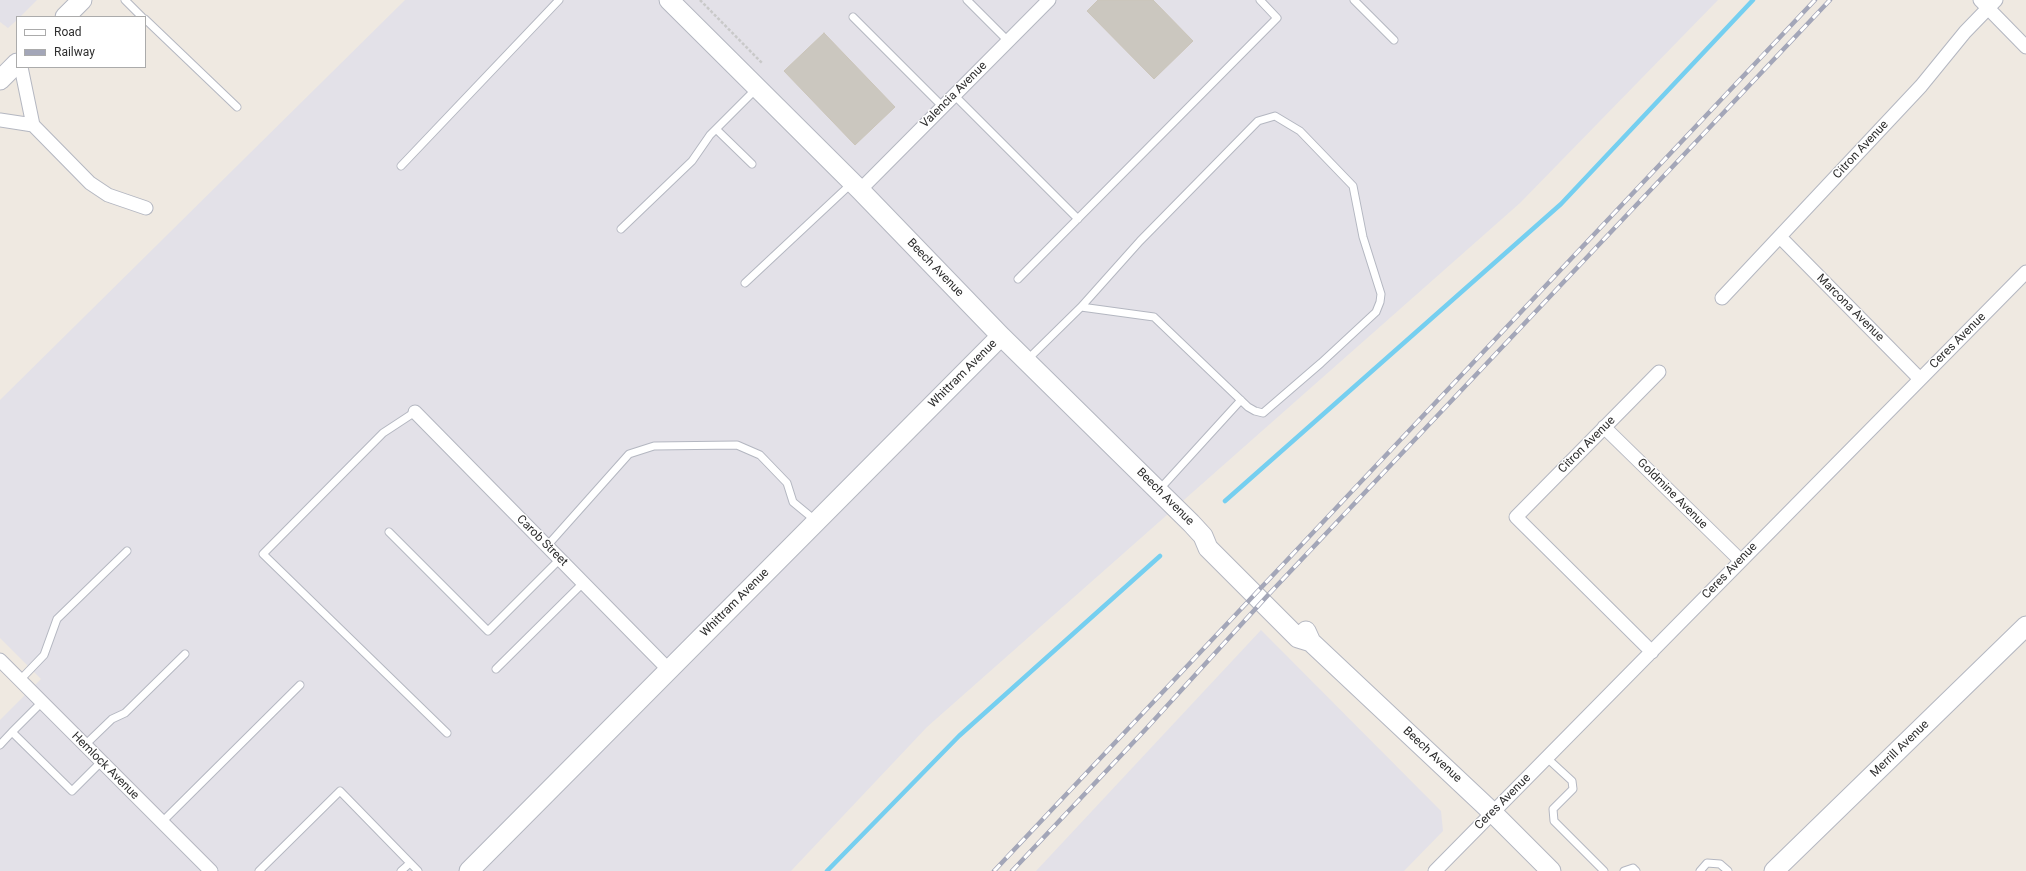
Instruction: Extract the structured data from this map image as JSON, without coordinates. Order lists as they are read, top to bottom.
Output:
{
  "streets": {
    "main road": ["Beech Avenue", "Whittram Avenue", "Merrill Avenue"],
    "street": [
      "Valencia Avenue",
      "Citron Avenue",
      "Marcona Avenue",
      "Ceres Avenue",
      "Goldmine Avenue",
      "Carob Street",
      "Hemlock Avenue"
    ]
  },
  "crossings": [
    ["Valencia Avenue", "Beech Avenue"],
    ["Citron Avenue", "Marcona Avenue"],
    ["Citron Avenue", "Ceres Avenue"],
    ["Citron Avenue", "Goldmine Avenue"],
    ["Beech Avenue", "Ceres Avenue"],
    ["Beech Avenue", "Whittram Avenue"],
    ["Marcona Avenue", "Ceres Avenue"],
    ["Ceres Avenue", "Goldmine Avenue"],
    ["Whittram Avenue", "Carob Street"]
  ],
  "legend": ["Road", "Railway"]
}
